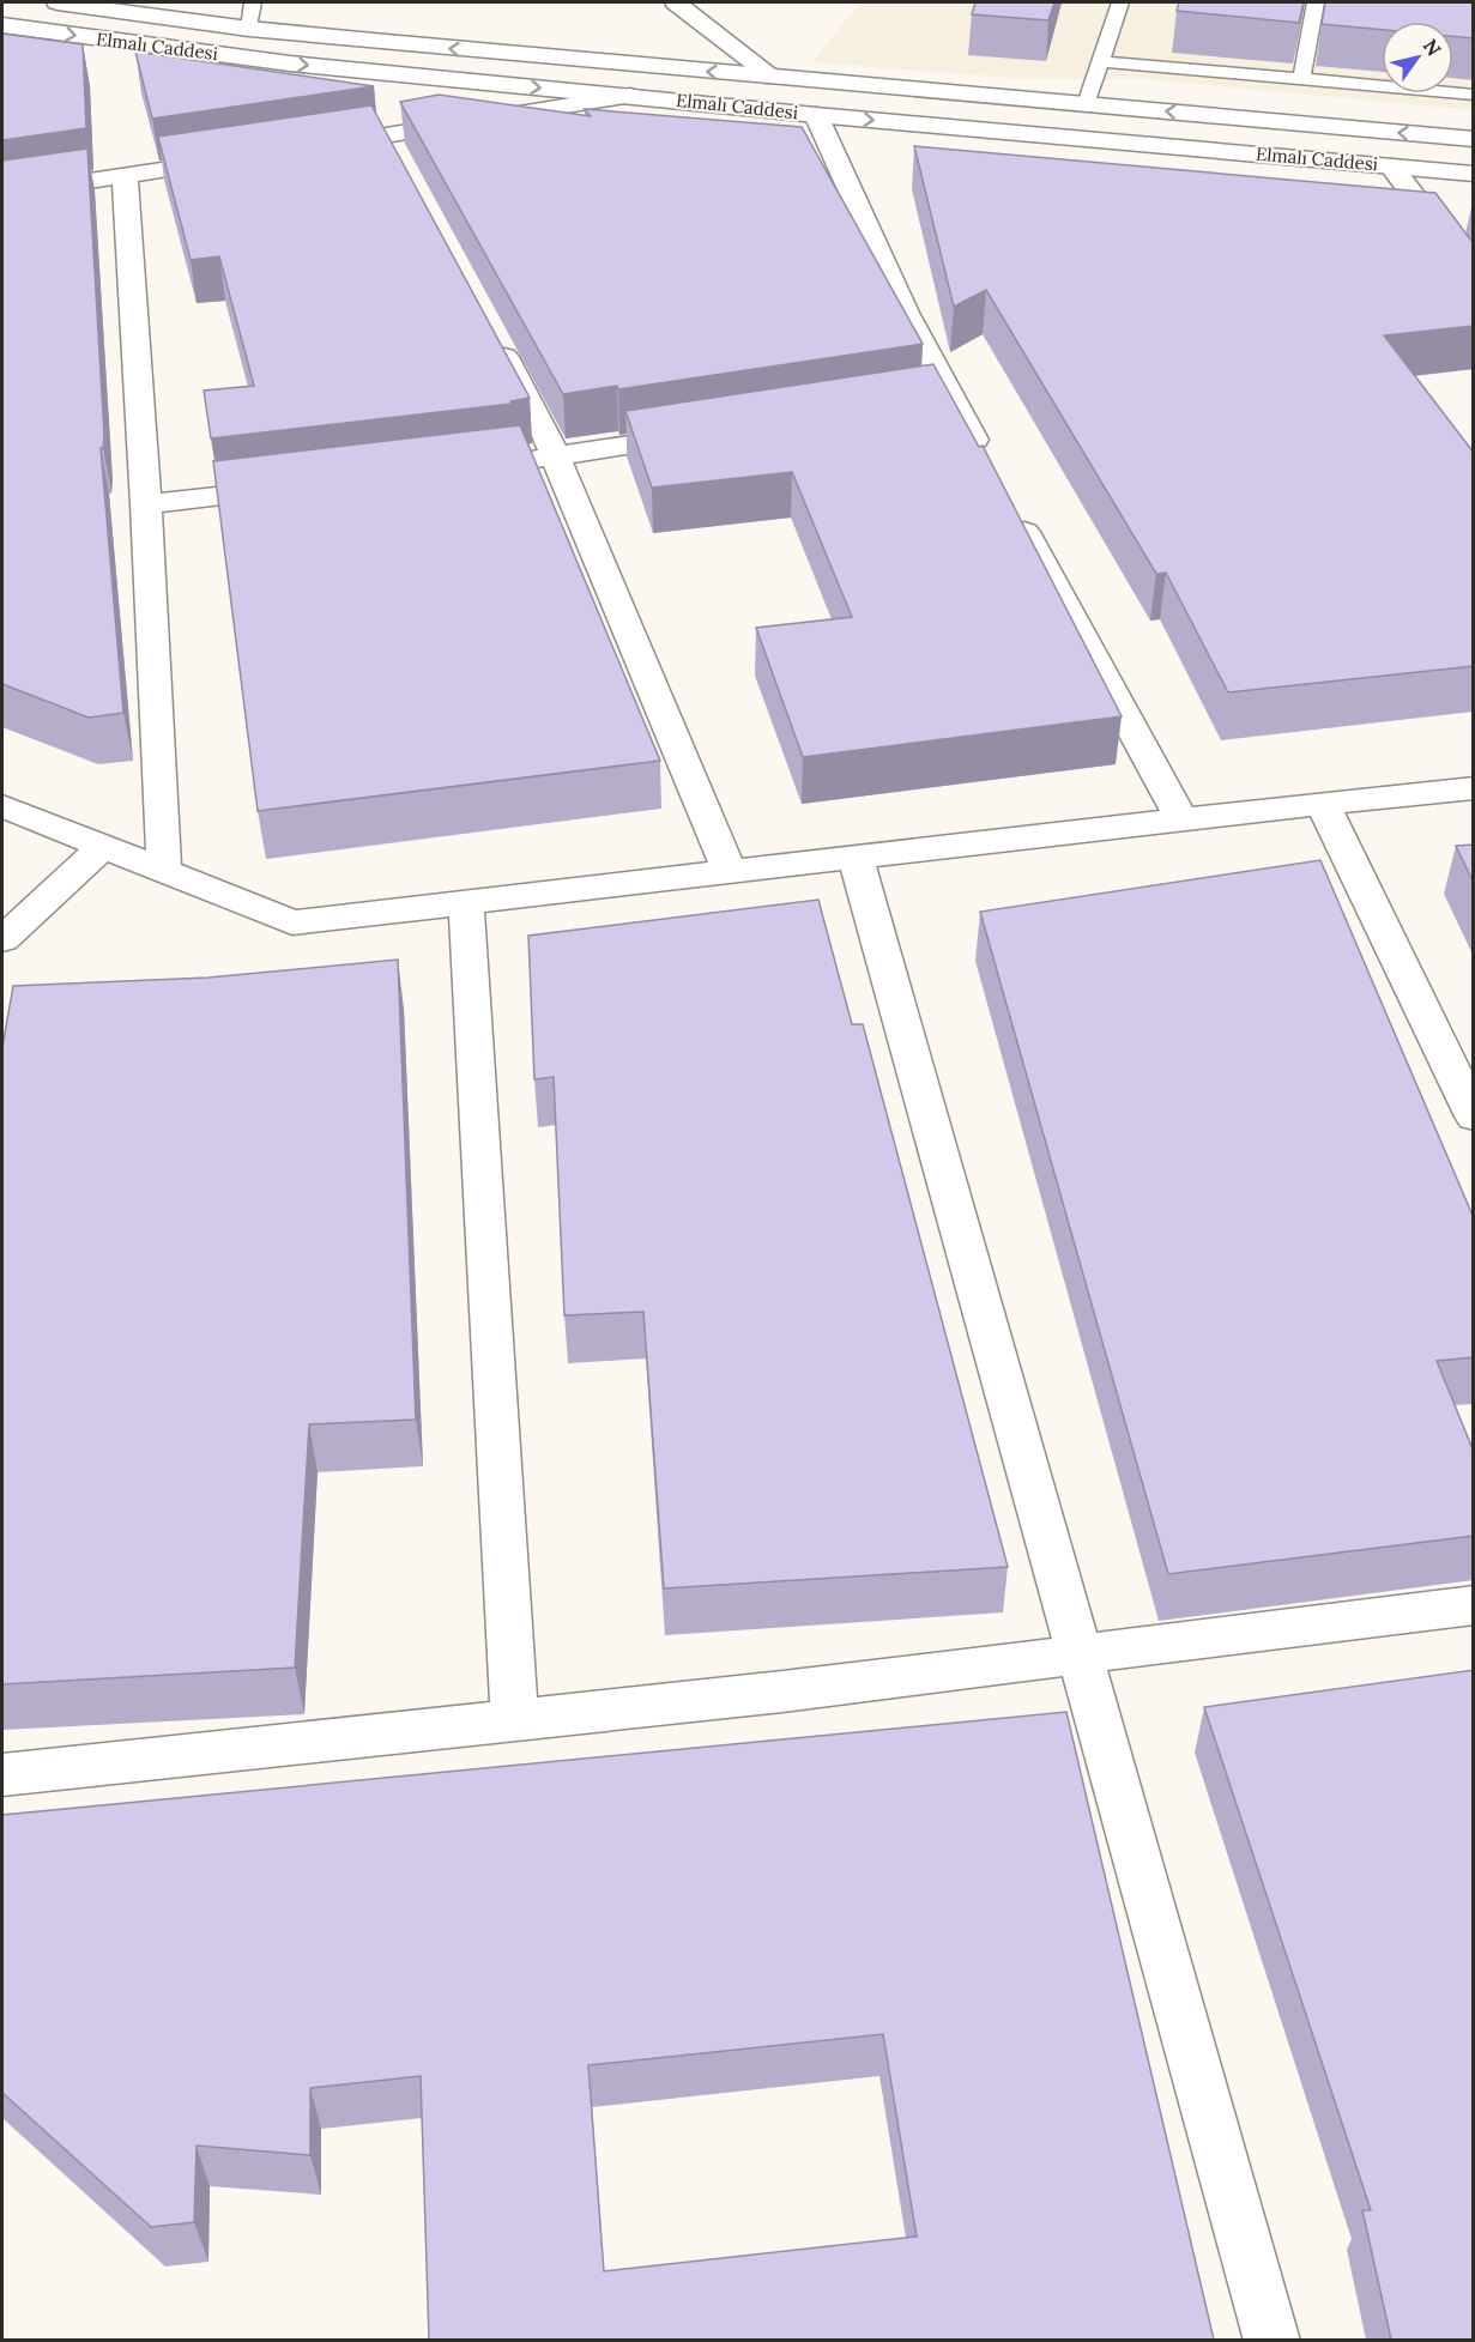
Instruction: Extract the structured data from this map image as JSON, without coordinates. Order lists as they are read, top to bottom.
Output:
{
  "streets": {
    "street": ["Elmalı Caddesi"]
  },
  "north": "top right"
}
